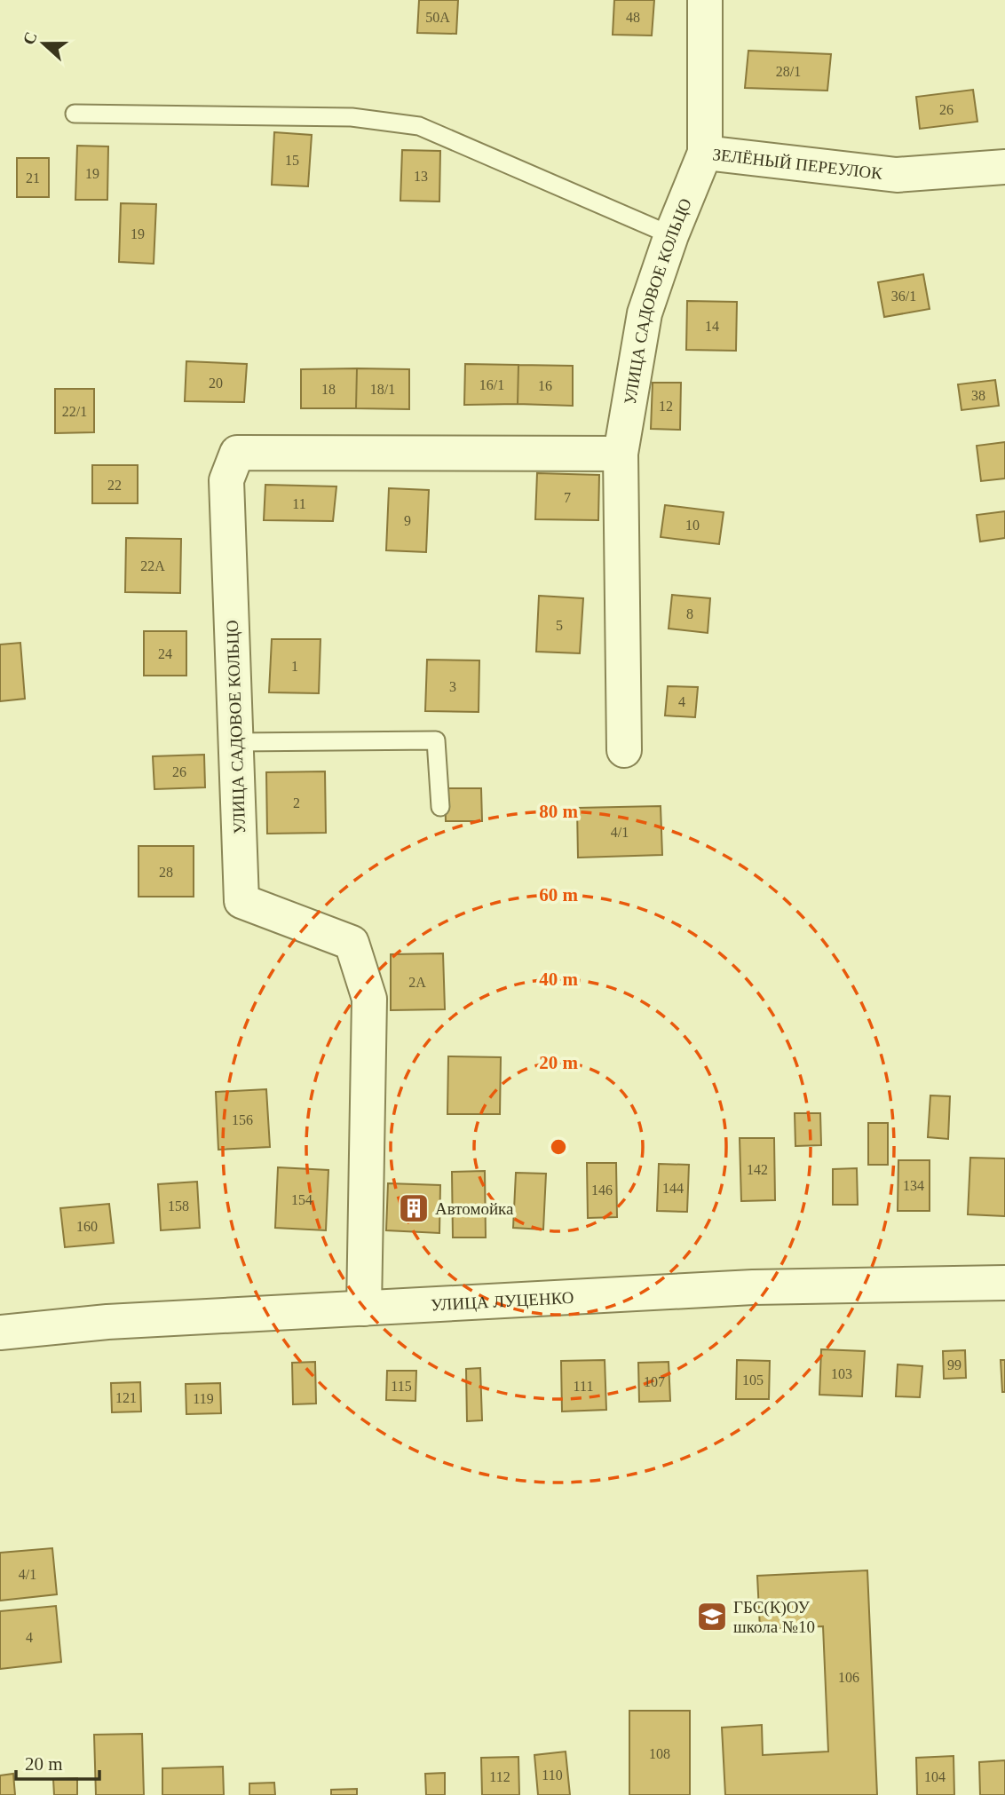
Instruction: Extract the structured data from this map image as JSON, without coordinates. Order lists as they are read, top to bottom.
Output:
{
  "streets": {
    "street": ["ЗЕЛЁНЫЙ ПЕРЕУЛОК", "УЛИЦА САДОВОЕ КОЛЬЦО", "УЛИЦА ЛУЦЕНКО"]
  },
  "crossings": [
    ["ЗЕЛЁНЫЙ ПЕРЕУЛОК", "УЛИЦА САДОВОЕ КОЛЬЦО"],
    ["УЛИЦА САДОВОЕ КОЛЬЦО", "УЛИЦА ЛУЦЕНКО"]
  ],
  "places": {
    "building": ["Автомойка"],
    "school or university": ["ГБС(К)ОУ школа №10"]
  },
  "house_numbers": [
    "50А",
    "48",
    "28/1",
    "26",
    "15",
    "19",
    "13",
    "21",
    "19",
    "36/1",
    "14",
    "20",
    "16/1",
    "16",
    "18",
    "18/1",
    "38",
    "12",
    "22/1",
    "22",
    "7",
    "11",
    "9",
    "10",
    "22А",
    "8",
    "5",
    "24",
    "1",
    "3",
    "4",
    "26",
    "2",
    "4/1",
    "28",
    "2А",
    "156",
    "142",
    "134",
    "144",
    "146",
    "154",
    "158",
    "160",
    "99",
    "103",
    "105",
    "107",
    "115",
    "111",
    "121",
    "119",
    "4/1",
    "4",
    "106",
    "108",
    "110",
    "112",
    "104"
  ],
  "scale_bar": "20 m",
  "north": "left",
  "rings": [
    "80 m",
    "60 m",
    "40 m",
    "20 m"
  ]
}
